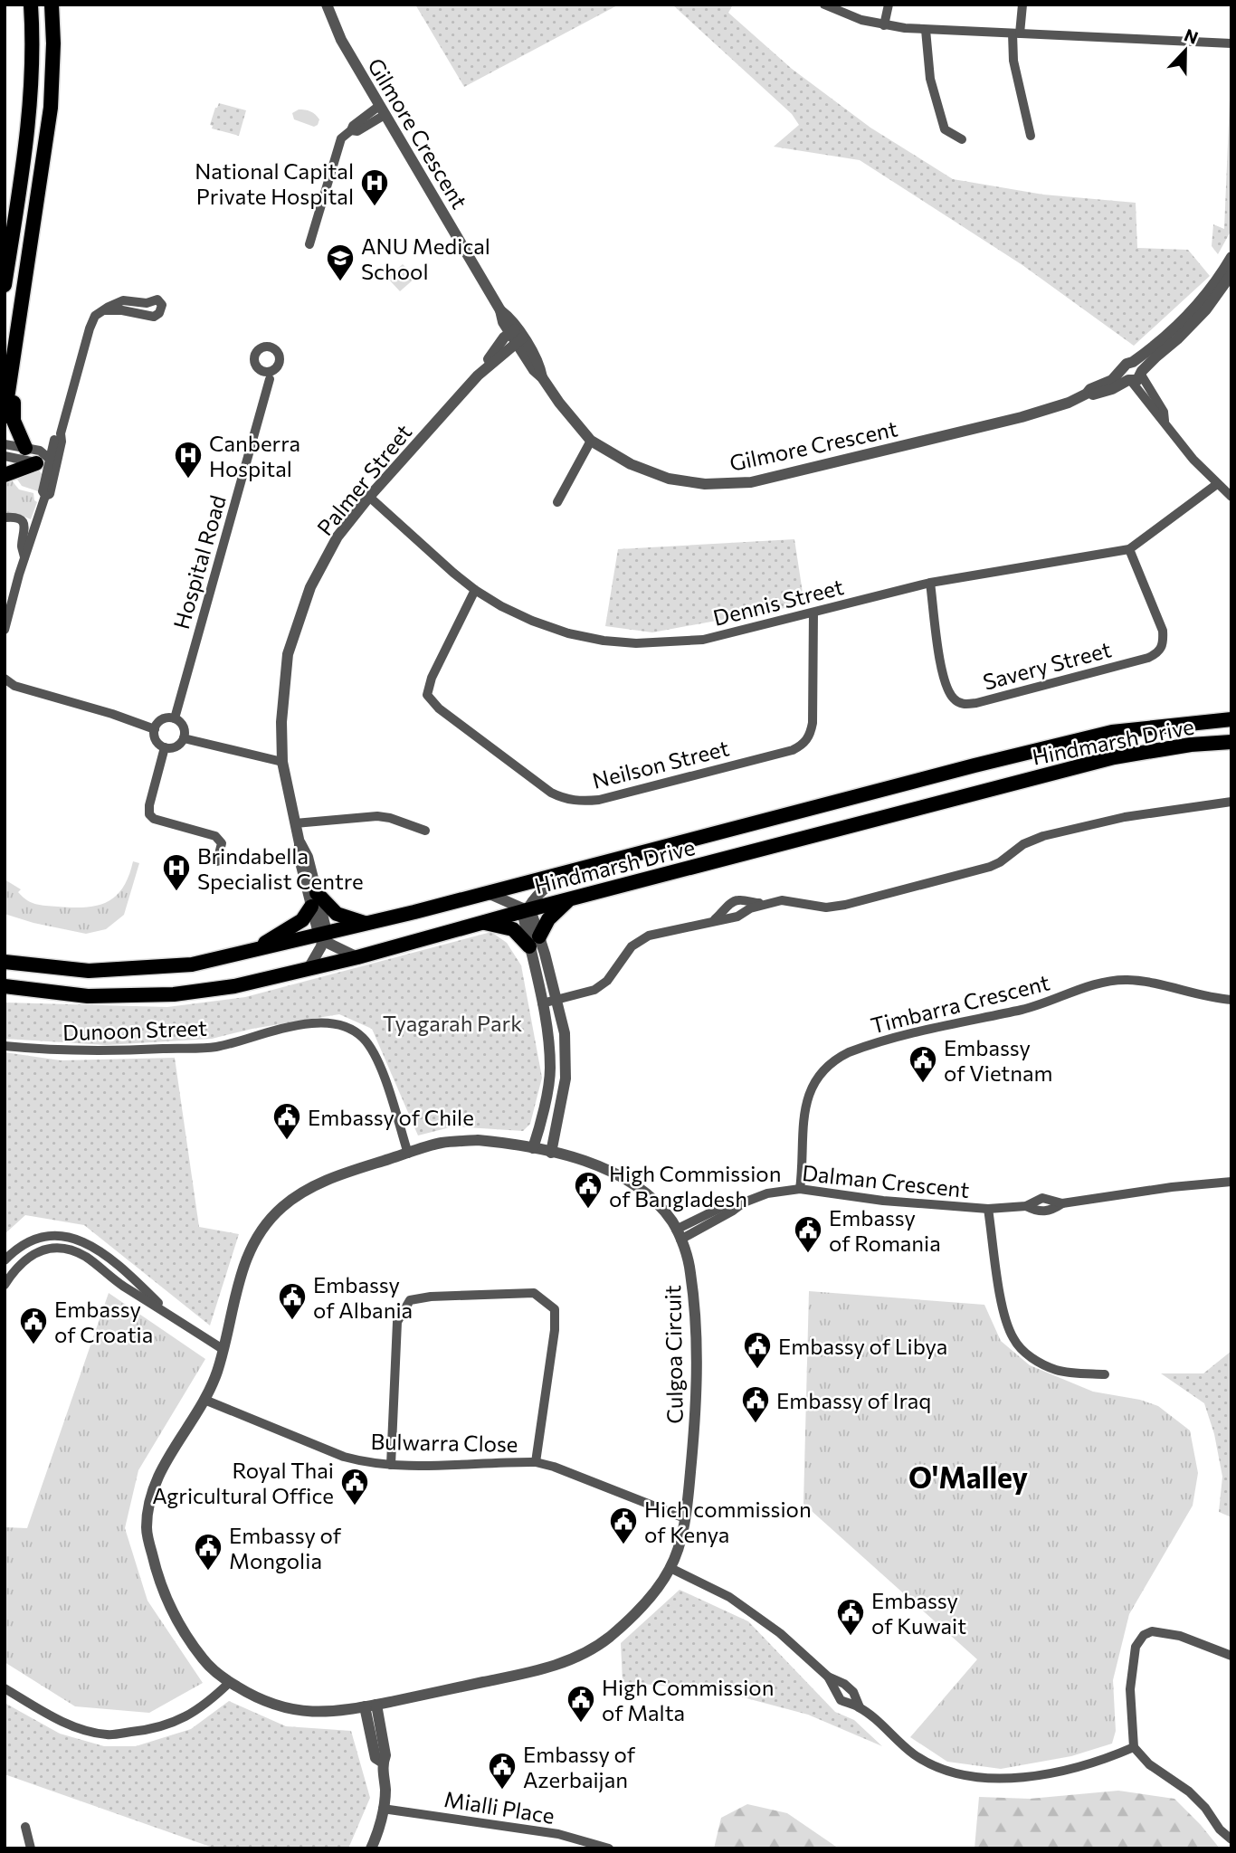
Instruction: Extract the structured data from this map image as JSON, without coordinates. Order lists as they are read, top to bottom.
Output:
{
  "streets": {
    "main road": ["Hindmarsh Drive"],
    "street": [
      "Gilmore Crescent",
      "Palmer Street",
      "Hospital Road",
      "Dennis Street",
      "Savery Street",
      "Neilson Street",
      "Timbarra Crescent",
      "Dunoon Street",
      "Dalman Crescent",
      "Culgoa Circuit",
      "Bulwarra Close",
      "Mialli Place"
    ]
  },
  "crossings": [
    ["Gilmore Crescent", "Palmer Street"],
    ["Palmer Street", "Dennis Street"],
    ["Palmer Street", "Hindmarsh Drive"],
    ["Dennis Street", "Savery Street"],
    ["Dennis Street", "Neilson Street"],
    ["Timbarra Crescent", "Dalman Crescent"],
    ["Dunoon Street", "Culgoa Circuit"],
    ["Dalman Crescent", "Culgoa Circuit"],
    ["Culgoa Circuit", "Bulwarra Close"]
  ],
  "districts": ["O'Malley"],
  "parks": ["Tyagarah Park"],
  "places": {
    "hospital": ["National Capital Private Hospital", "Canberra Hospital", "Brindabella Specialist Centre"],
    "school or university": ["ANU Medical School"],
    "public building": [
      "Embassy of Vietnam",
      "Embassy of Chile",
      "High Commission of Bangladesh",
      "Embassy of Romania",
      "Embassy of Albania",
      "Embassy of Croatia",
      "Embassy of Libya",
      "Embassy of Iraq",
      "Royal Thai Agricultural Office",
      "Hich commission of Kenya",
      "Embassy of Mongolia",
      "Embassy of Kuwait",
      "High Commission of Malta",
      "Embassy of Azerbaijan"
    ]
  },
  "north": "top"
}
